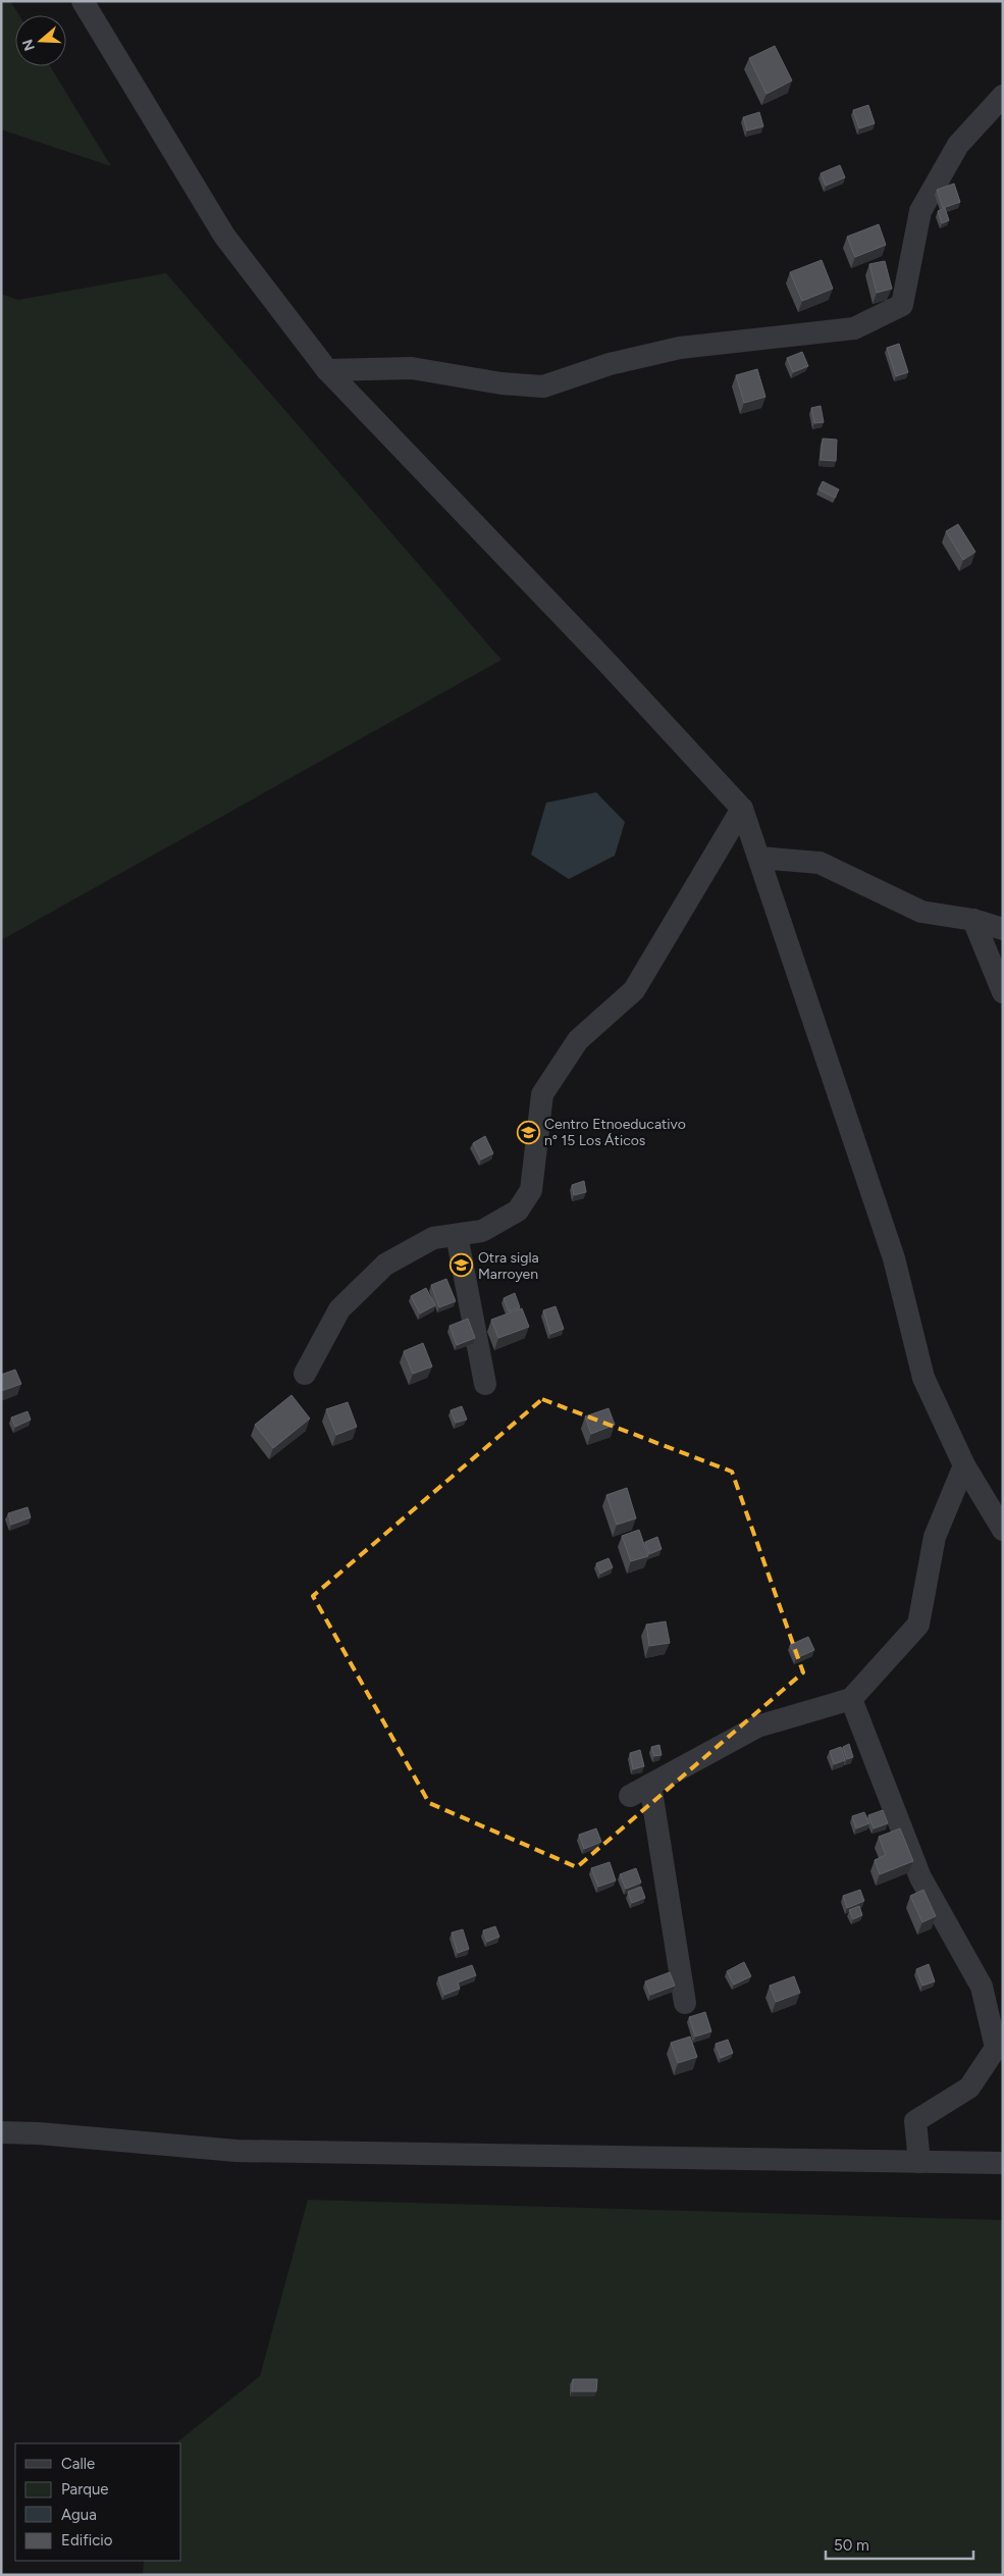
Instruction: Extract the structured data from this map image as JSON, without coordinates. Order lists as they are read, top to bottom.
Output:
{
  "places": {
    "school or university": ["Centro Etnoeducativo n° 15 Los Áticos", "Otra sigla Marroyen"]
  },
  "legend": [
    "Calle",
    "Parque",
    "Agua",
    "Edificio"
  ],
  "scale_bar": "50 m",
  "north": "left"
}
